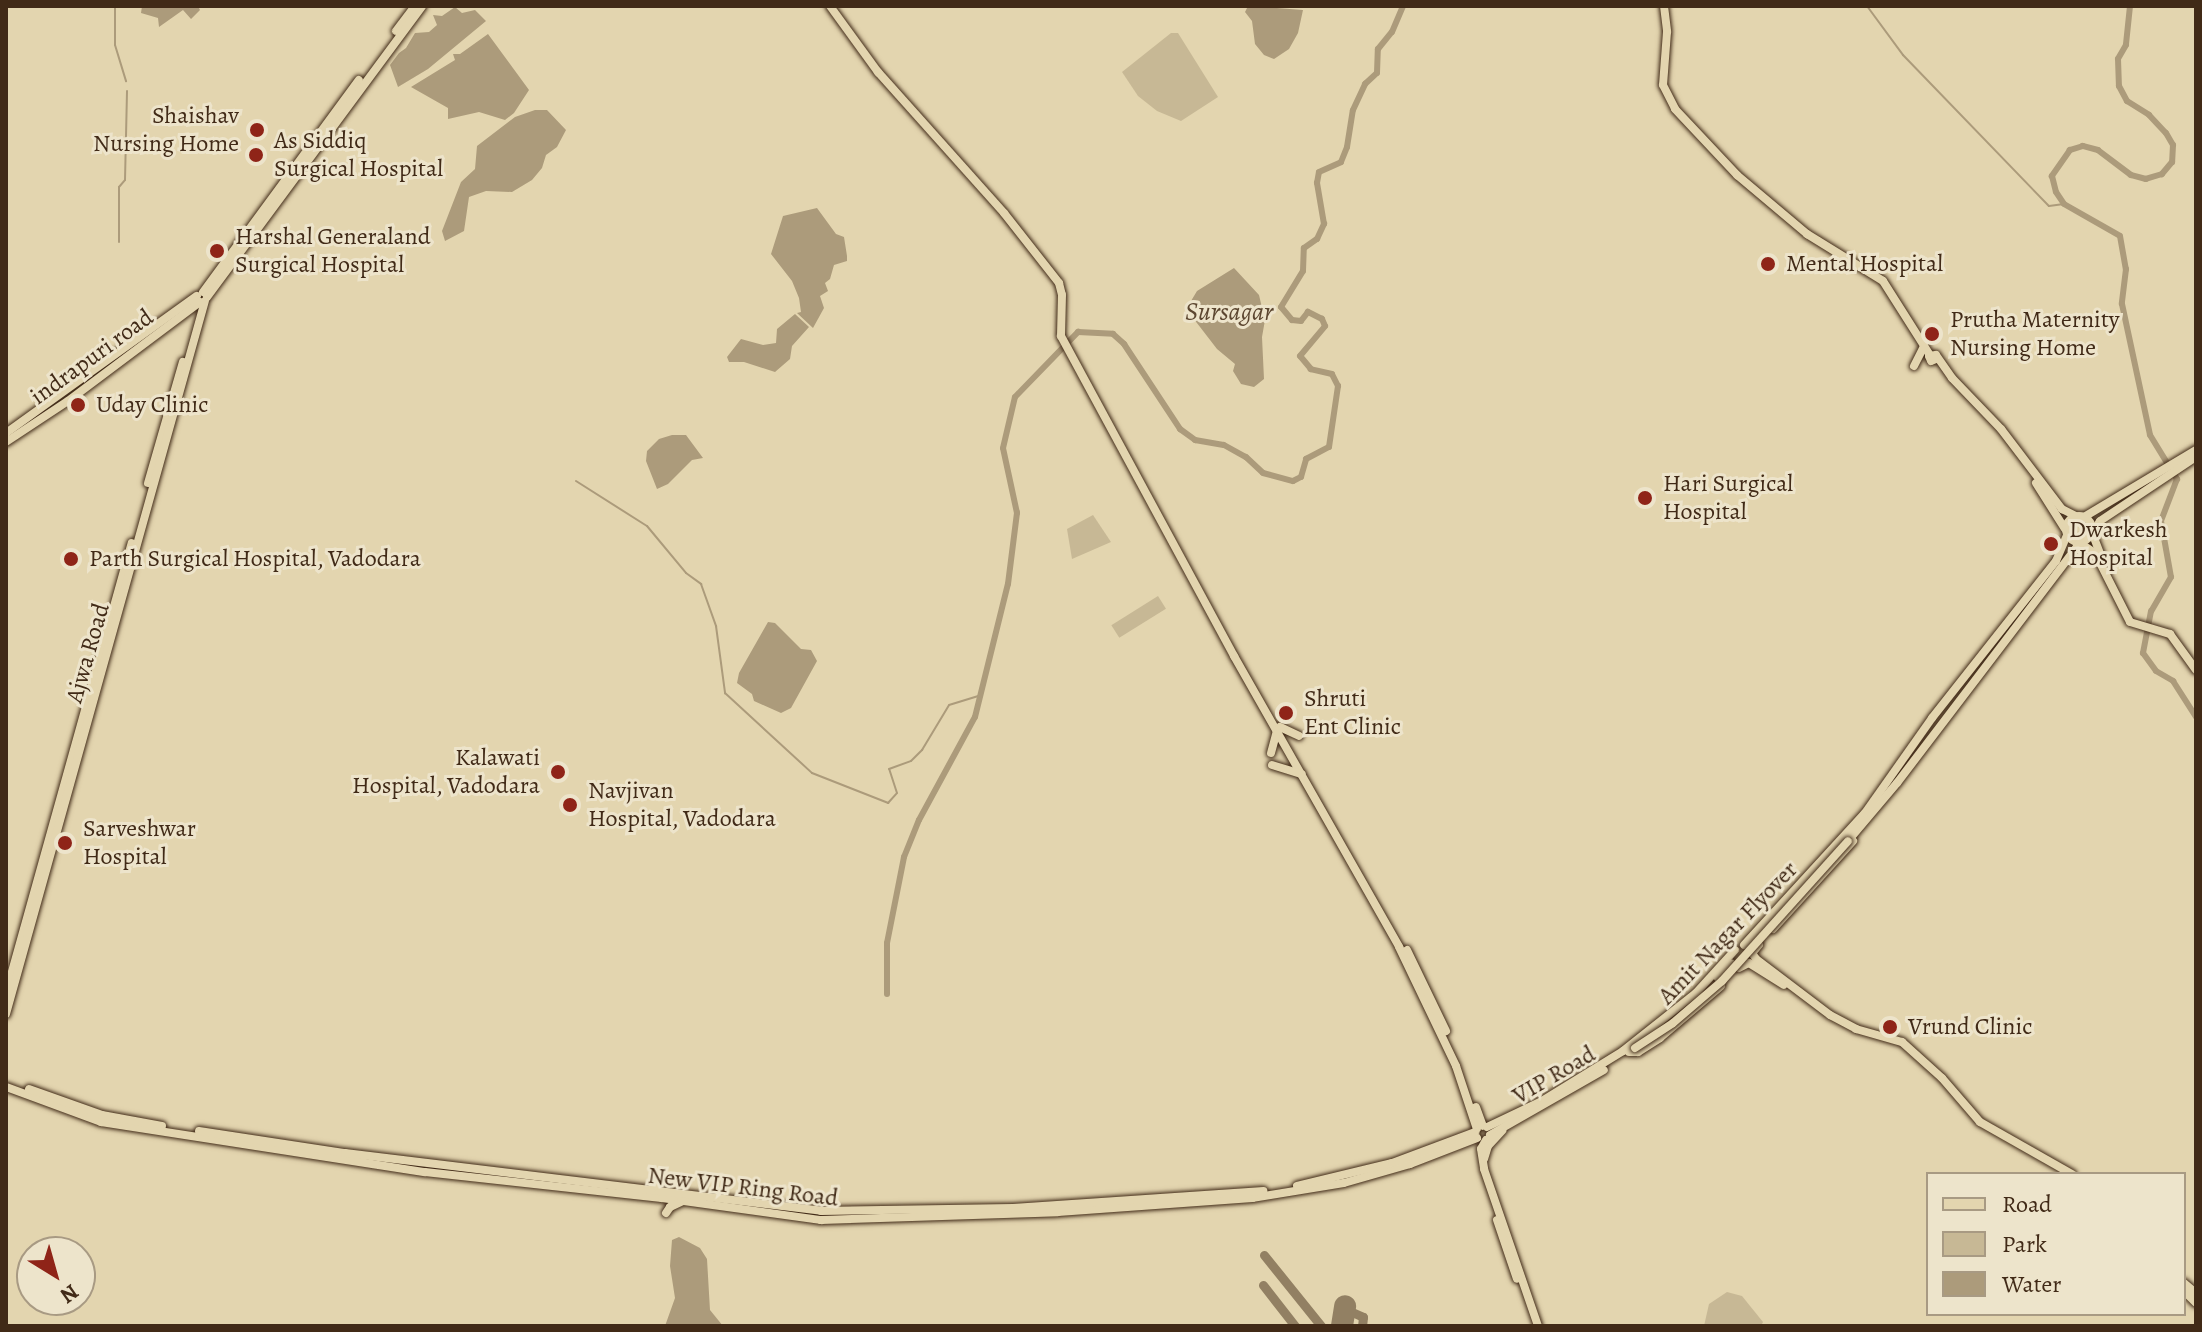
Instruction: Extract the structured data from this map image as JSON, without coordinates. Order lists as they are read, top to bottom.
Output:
{
  "streets": {
    "main road": [
      "indrapuri road",
      "Ajwa Road",
      "Amit Nagar Flyover",
      "VIP Road",
      "New VIP Ring Road"
    ]
  },
  "crossings": [
    ["indrapuri road", "Ajwa Road"],
    ["Amit Nagar Flyover", "VIP Road"],
    ["VIP Road", "New VIP Ring Road"]
  ],
  "water": ["Sursagar"],
  "places": [
    "Shaishav Nursing Home",
    "As Siddiq Surgical Hospital",
    "Harshal Generaland Surgical Hospital",
    "Mental Hospital",
    "Prutha Maternity Nursing Home",
    "Uday Clinic",
    "Hari Surgical Hospital",
    "Dwarkesh Hospital",
    "Parth Surgical Hospital, Vadodara",
    "Shruti Ent Clinic",
    "Kalawati Hospital, Vadodara",
    "Navjivan Hospital, Vadodara",
    "Sarveshwar Hospital",
    "Vrund Clinic"
  ],
  "legend": ["Road", "Park", "Water"],
  "north": "bottom right"
}
